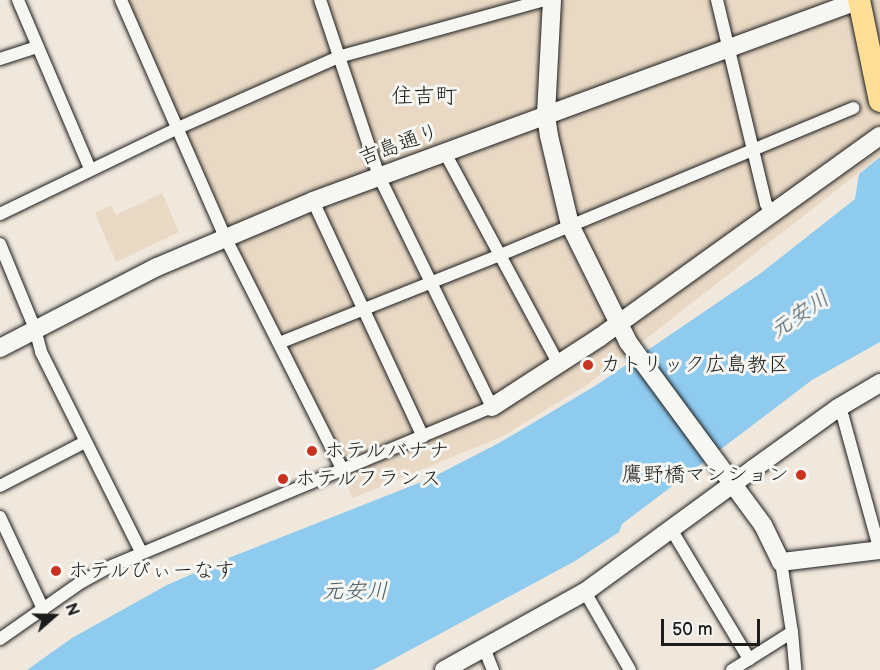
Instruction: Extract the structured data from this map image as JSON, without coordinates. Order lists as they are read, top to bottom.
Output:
{
  "streets": {
    "street": ["吉島通り"]
  },
  "districts": ["住吉町"],
  "water": ["元安川"],
  "places": [
    "カトリック広島教区",
    "ホテルバナナ",
    "鷹野橋マンション",
    "ホテルフランス",
    "ホテルびぃーなす"
  ],
  "scale_bar": "50 m",
  "north": "right"
}
